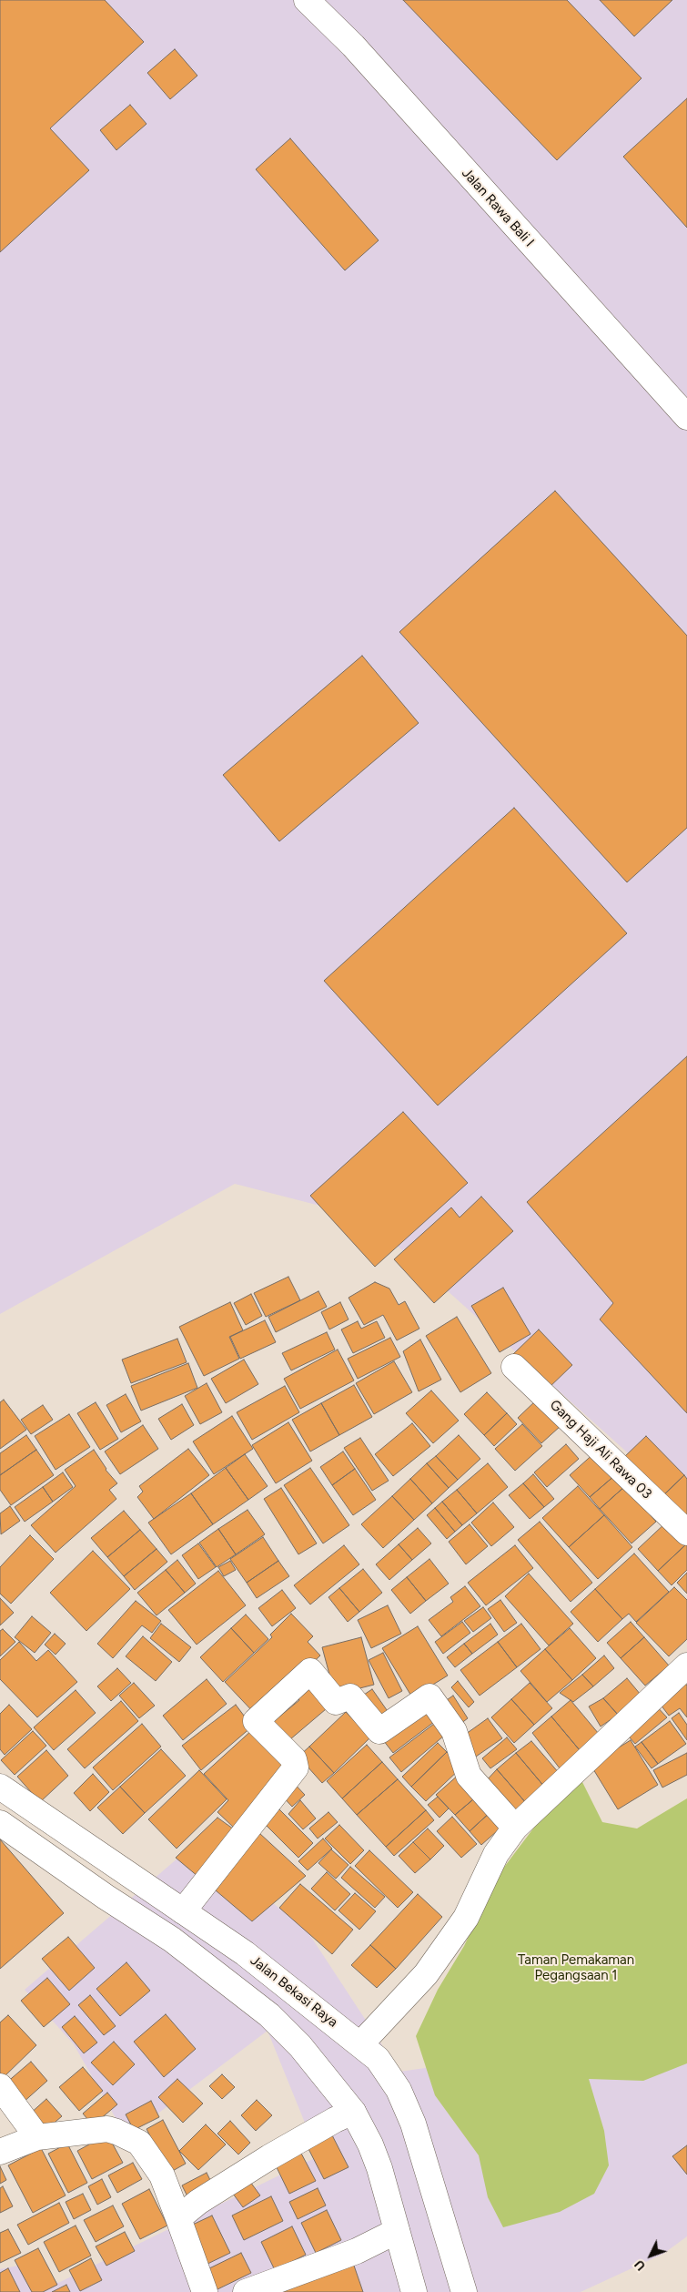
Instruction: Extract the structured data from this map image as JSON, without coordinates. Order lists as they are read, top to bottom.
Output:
{
  "streets": {
    "main road": ["Jalan Rawa Bali I", "Gang Haji Ali Rawa 03", "Jalan Bekasi Raya"]
  },
  "parks": ["Taman Pemakaman Pegangsaan 1"],
  "north": "bottom left"
}
